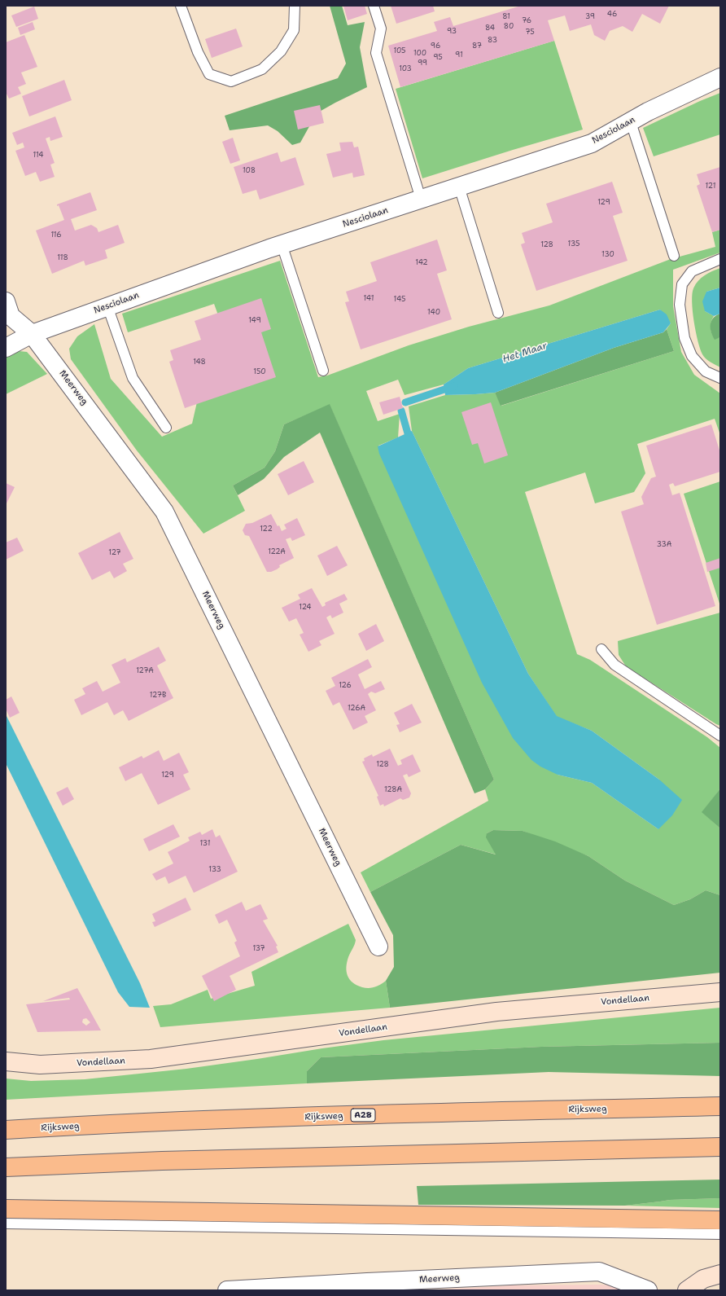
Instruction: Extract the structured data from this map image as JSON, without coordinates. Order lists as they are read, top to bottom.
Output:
{
  "streets": {
    "highway": ["Rijksweg", "A28"],
    "main road": ["Vondellaan"],
    "street": ["Nesciolaan", "Meerweg"]
  },
  "crossings": [
    ["Nesciolaan", "Meerweg"]
  ],
  "water": ["Het Maar"],
  "house_numbers": [
    "46",
    "81",
    "39",
    "76",
    "80",
    "84",
    "93",
    "75",
    "83",
    "96",
    "87",
    "105",
    "100",
    "91",
    "95",
    "99",
    "103",
    "114",
    "108",
    "121",
    "129",
    "116",
    "135",
    "128",
    "130",
    "118",
    "142",
    "141",
    "145",
    "140",
    "149",
    "148",
    "150",
    "122",
    "33A",
    "122A",
    "127",
    "124",
    "127A",
    "126",
    "127B",
    "126A",
    "128",
    "129",
    "128A",
    "131",
    "133",
    "137"
  ]
}
